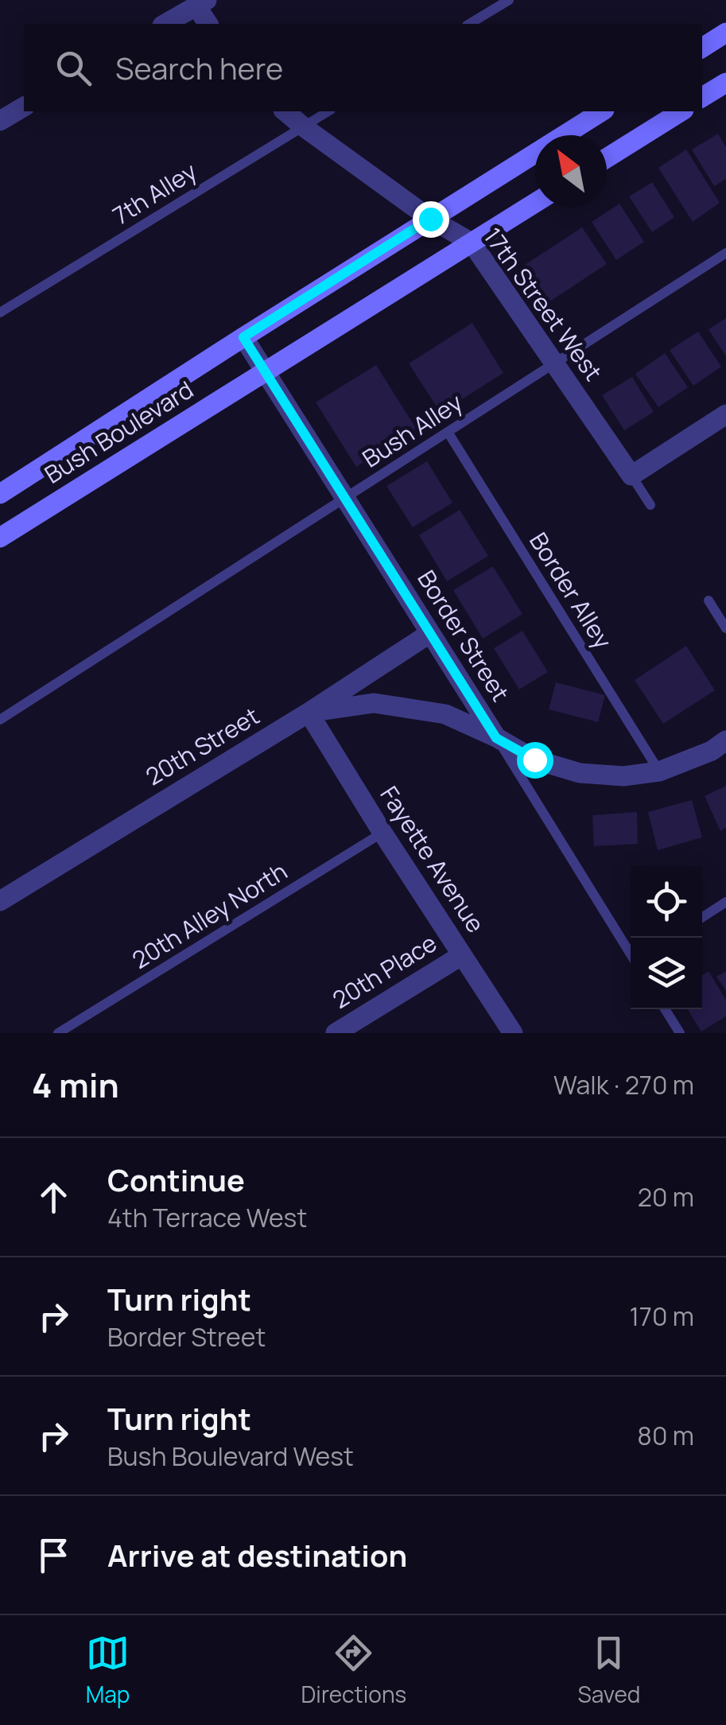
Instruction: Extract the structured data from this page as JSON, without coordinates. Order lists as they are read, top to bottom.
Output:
{
  "streets": {
    "main road": ["Bush Boulevard"],
    "street": [
      "17th Street West",
      "Border Street",
      "20th Street",
      "Fayette Avenue",
      "20th Place"
    ],
    "lane": [
      "7th Alley",
      "Bush Alley",
      "Border Alley",
      "20th Alley North"
    ]
  },
  "crossings": [
    ["7th Alley", "17th Street West"],
    ["17th Street West", "Bush Alley"],
    ["17th Street West", "Bush Boulevard"],
    ["Bush Alley", "Border Alley"],
    ["Bush Alley", "Border Street"],
    ["Bush Boulevard", "Border Street"],
    ["Border Street", "20th Street"],
    ["20th Street", "Fayette Avenue"],
    ["Fayette Avenue", "20th Alley North"],
    ["Fayette Avenue", "20th Place"]
  ],
  "north": "top left",
  "page": {
    "search": "Search here",
    "heading": ["4 min", "Walk · 270 m"],
    "list": [
      ["Continue", "4th Terrace West", "20 m"],
      ["Turn right", "Border Street", "170 m"],
      ["Turn right", "Bush Boulevard West", "80 m"],
      "Arrive at destination"
    ],
    "nav": ["Map", "Directions", "Saved"]
  }
}
